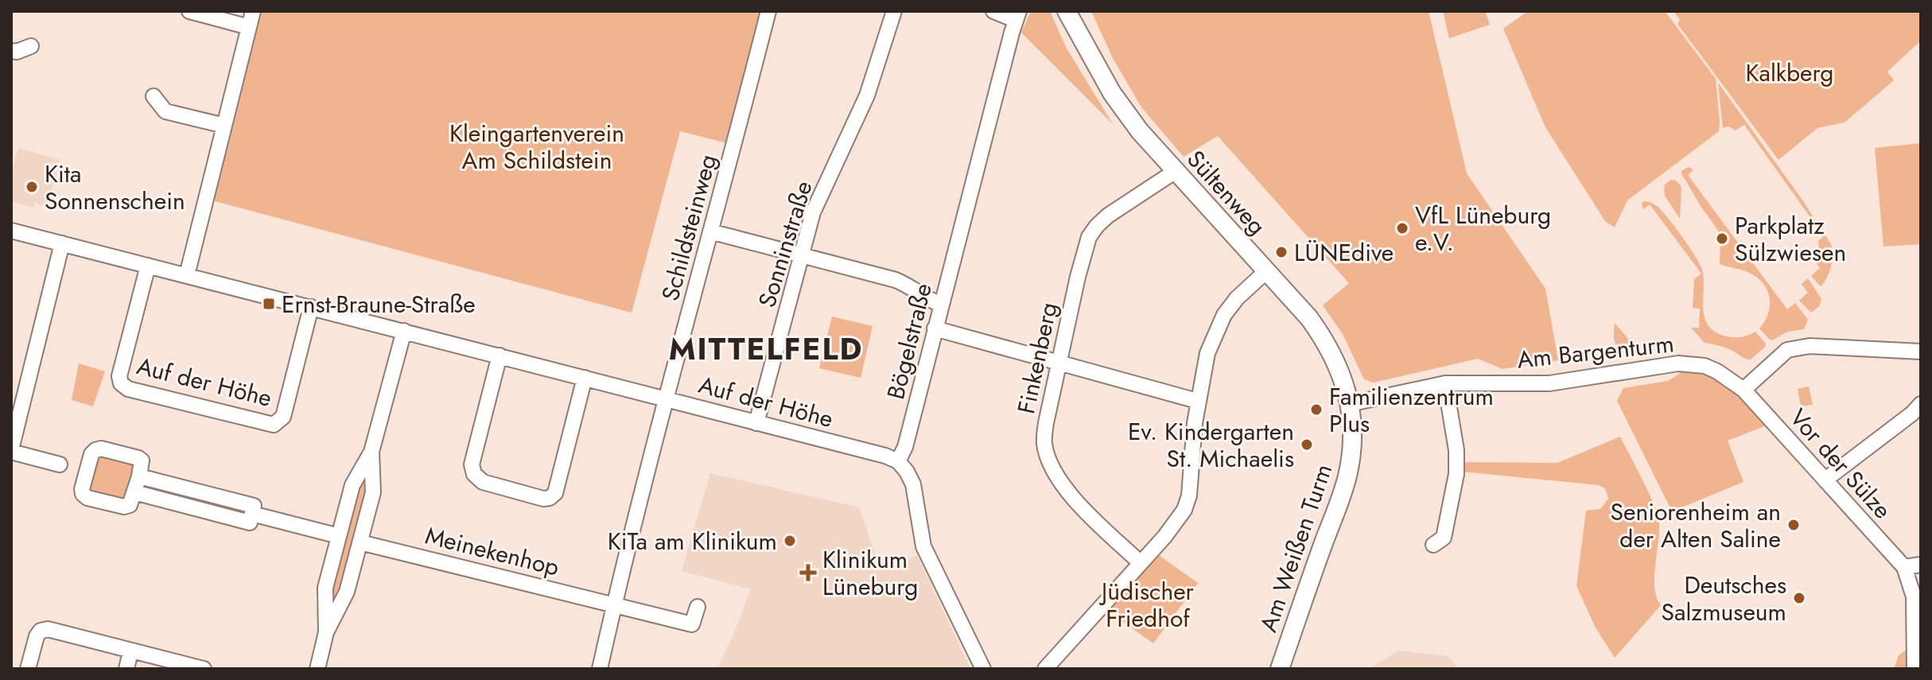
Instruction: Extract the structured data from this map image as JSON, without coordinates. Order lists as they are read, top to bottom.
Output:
{
  "streets": {
    "main road": ["Sültenweg", "Am Weißen Turm"],
    "street": [
      "Schildsteinweg",
      "Sonninstraße",
      "Bögelstraße",
      "Am Bargenturm",
      "Finkenberg",
      "Auf der Höhe",
      "Vor der Sülze",
      "Meinekenhop"
    ]
  },
  "crossings": [
    ["Sültenweg", "Am Bargenturm"],
    ["Sültenweg", "Finkenberg"],
    ["Sültenweg", "Am Weißen Turm"],
    ["Schildsteinweg", "Auf der Höhe"],
    ["Schildsteinweg", "Meinekenhop"],
    ["Sonninstraße", "Auf der Höhe"],
    ["Bögelstraße", "Auf der Höhe"],
    ["Am Bargenturm", "Vor der Sülze"],
    ["Am Bargenturm", "Am Weißen Turm"]
  ],
  "districts": ["MITTELFELD"],
  "parks": ["Kalkberg", "Kleingartenverein Am Schildstein", "Jüdischer Friedhof"],
  "places": {
    "other": [
      "Kita Sonnenschein",
      "VfL Lüneburg e.V.",
      "Parkplatz Sülzwiesen",
      "LÜNEdive",
      "Familienzentrum Plus",
      "Ev. Kindergarten St. Michaelis",
      "Seniorenheim an der Alten Saline",
      "KiTa am Klinikum",
      "Deutsches Salzmuseum"
    ],
    "transit": ["Ernst-Braune-Straße"],
    "health": ["Klinikum Lüneburg"]
  }
}
